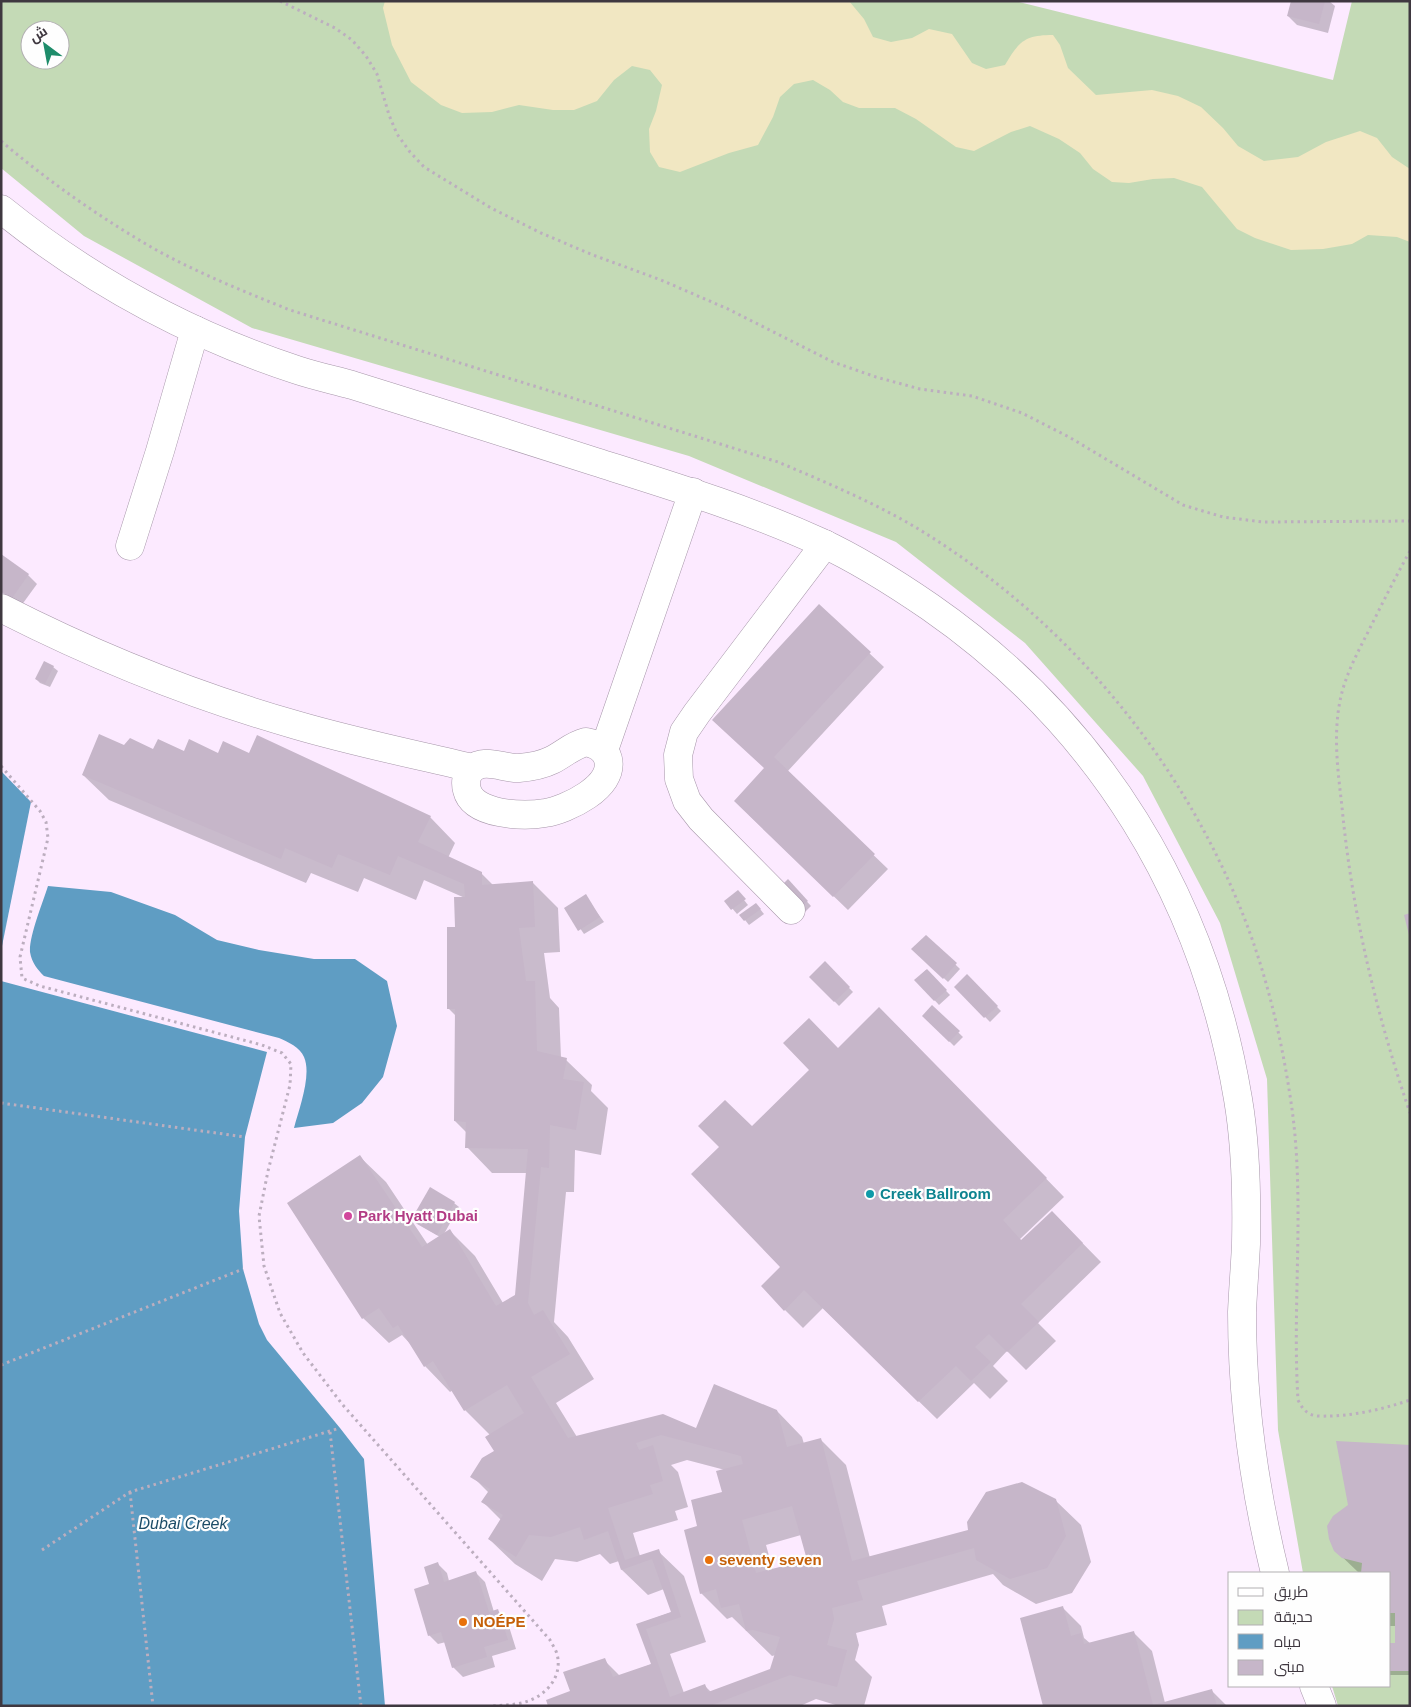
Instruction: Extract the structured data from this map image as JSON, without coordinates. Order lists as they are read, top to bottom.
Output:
{
  "water": ["Dubai Creek"],
  "places": [
    "Creek Ballroom",
    "Park Hyatt Dubai",
    "seventy seven",
    "NOÉPE"
  ],
  "legend": [
    "طريق",
    "حديقة",
    "مياه",
    "مبنى"
  ],
  "north": "top left"
}
